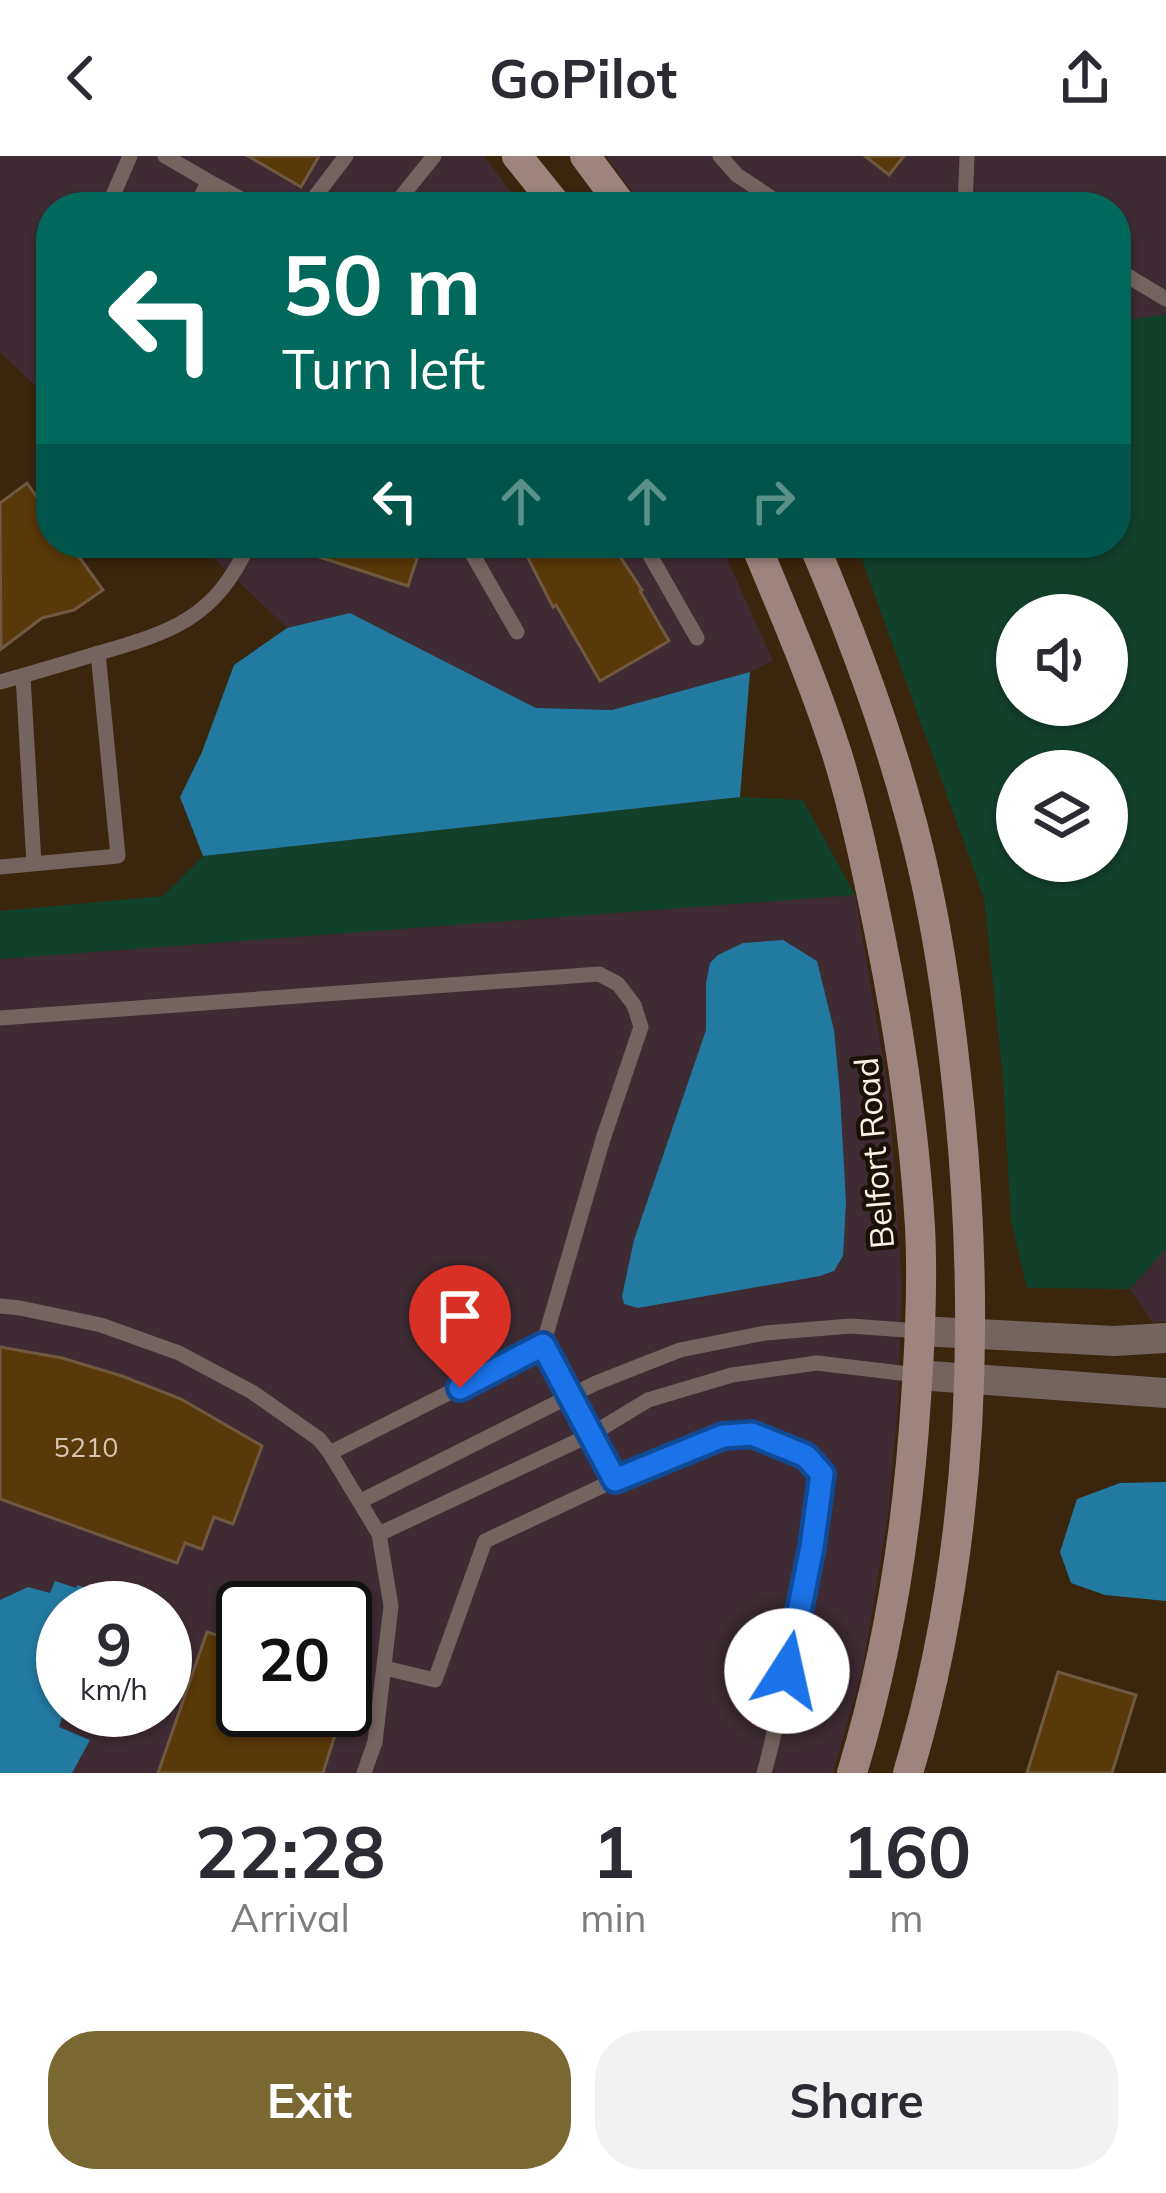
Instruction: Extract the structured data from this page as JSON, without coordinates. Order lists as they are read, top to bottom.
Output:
{
  "streets": {
    "street": ["Belfort Road"]
  },
  "house_numbers": ["5210"],
  "page": {
    "header": "GoPilot",
    "turn": ["50 m", "Turn left"],
    "speed": "9 km/h",
    "limit": "20",
    "eta": [
      "22:28",
      "Arrival",
      "1",
      "min",
      "160",
      "m"
    ],
    "buttons": ["Exit", "Share"]
  }
}
